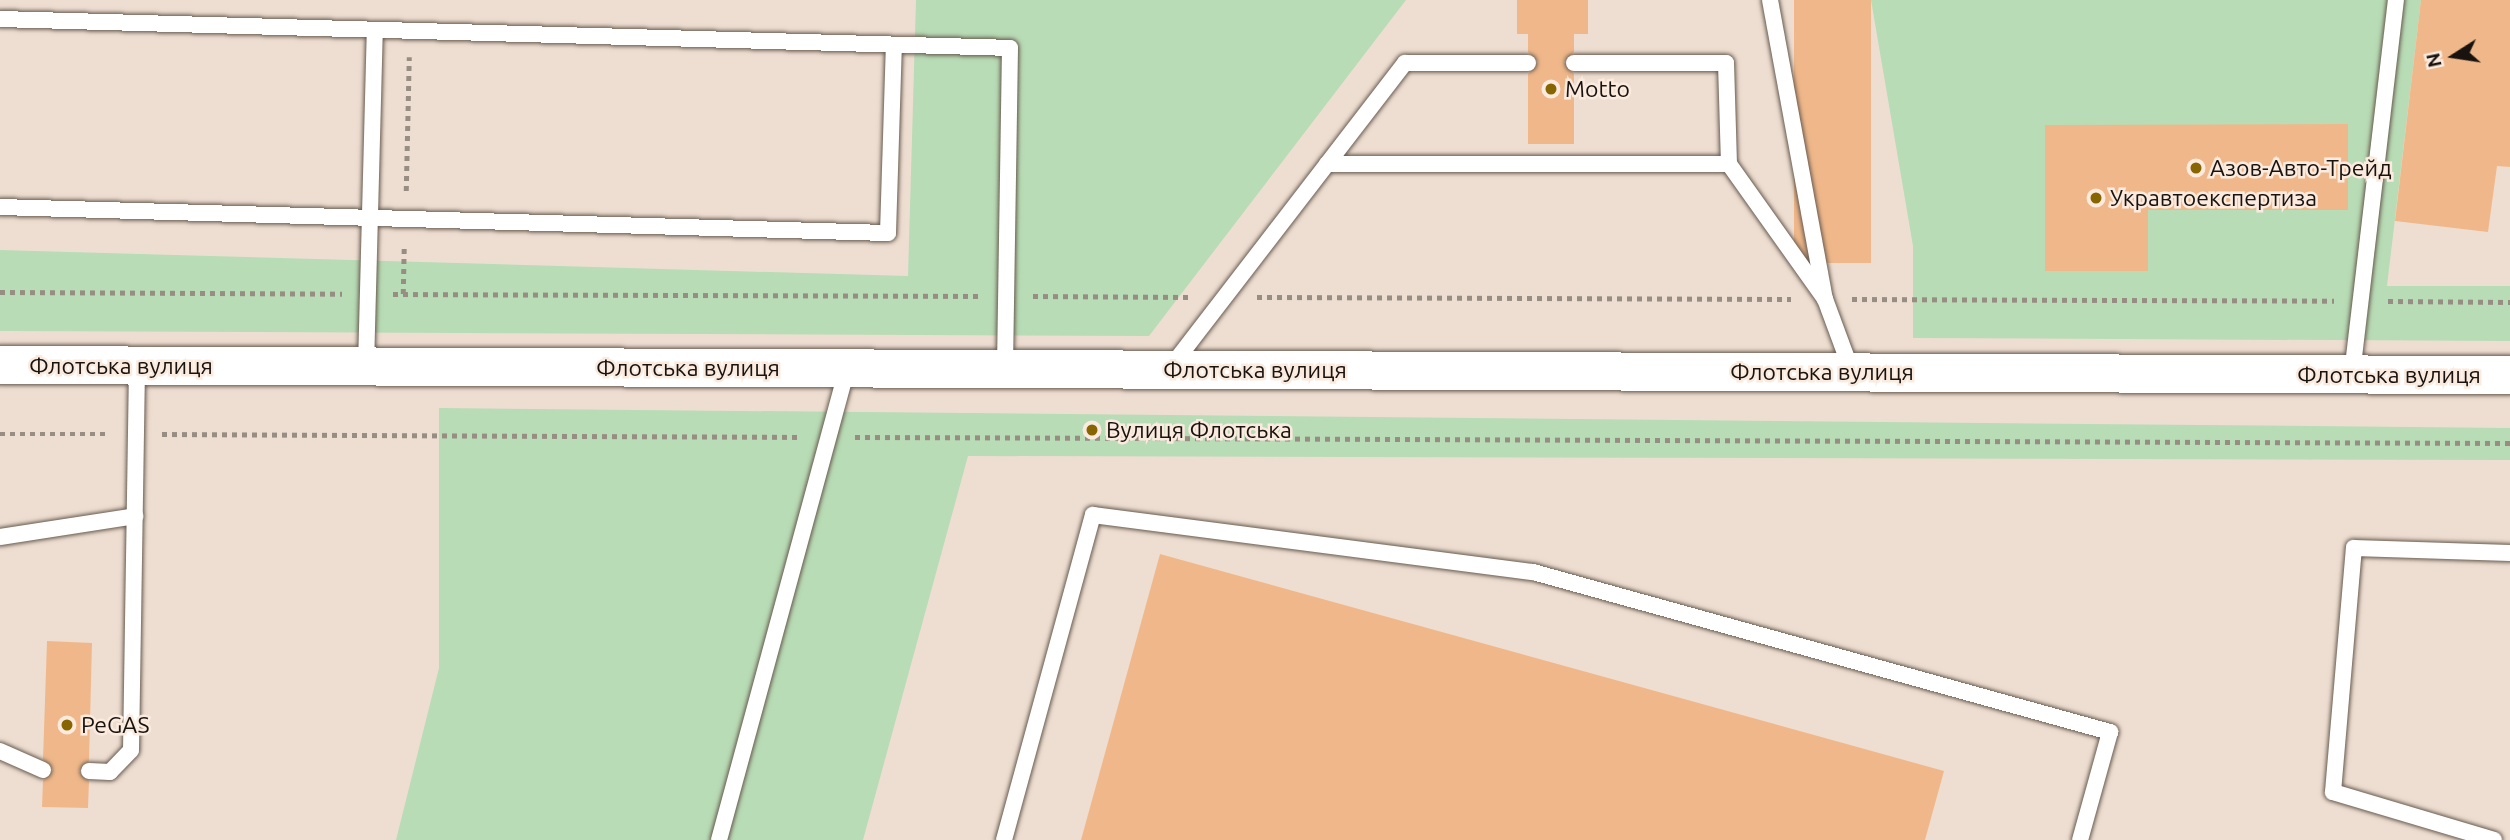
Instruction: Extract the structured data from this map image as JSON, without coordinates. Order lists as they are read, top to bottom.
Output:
{
  "streets": {
    "street": ["Флотська вулиця"]
  },
  "places": [
    "Motto",
    "Азов-Авто-Трейд",
    "Укравтоекспертиза",
    "Вулиця Флотська",
    "PeGAS"
  ],
  "north": "left"
}
